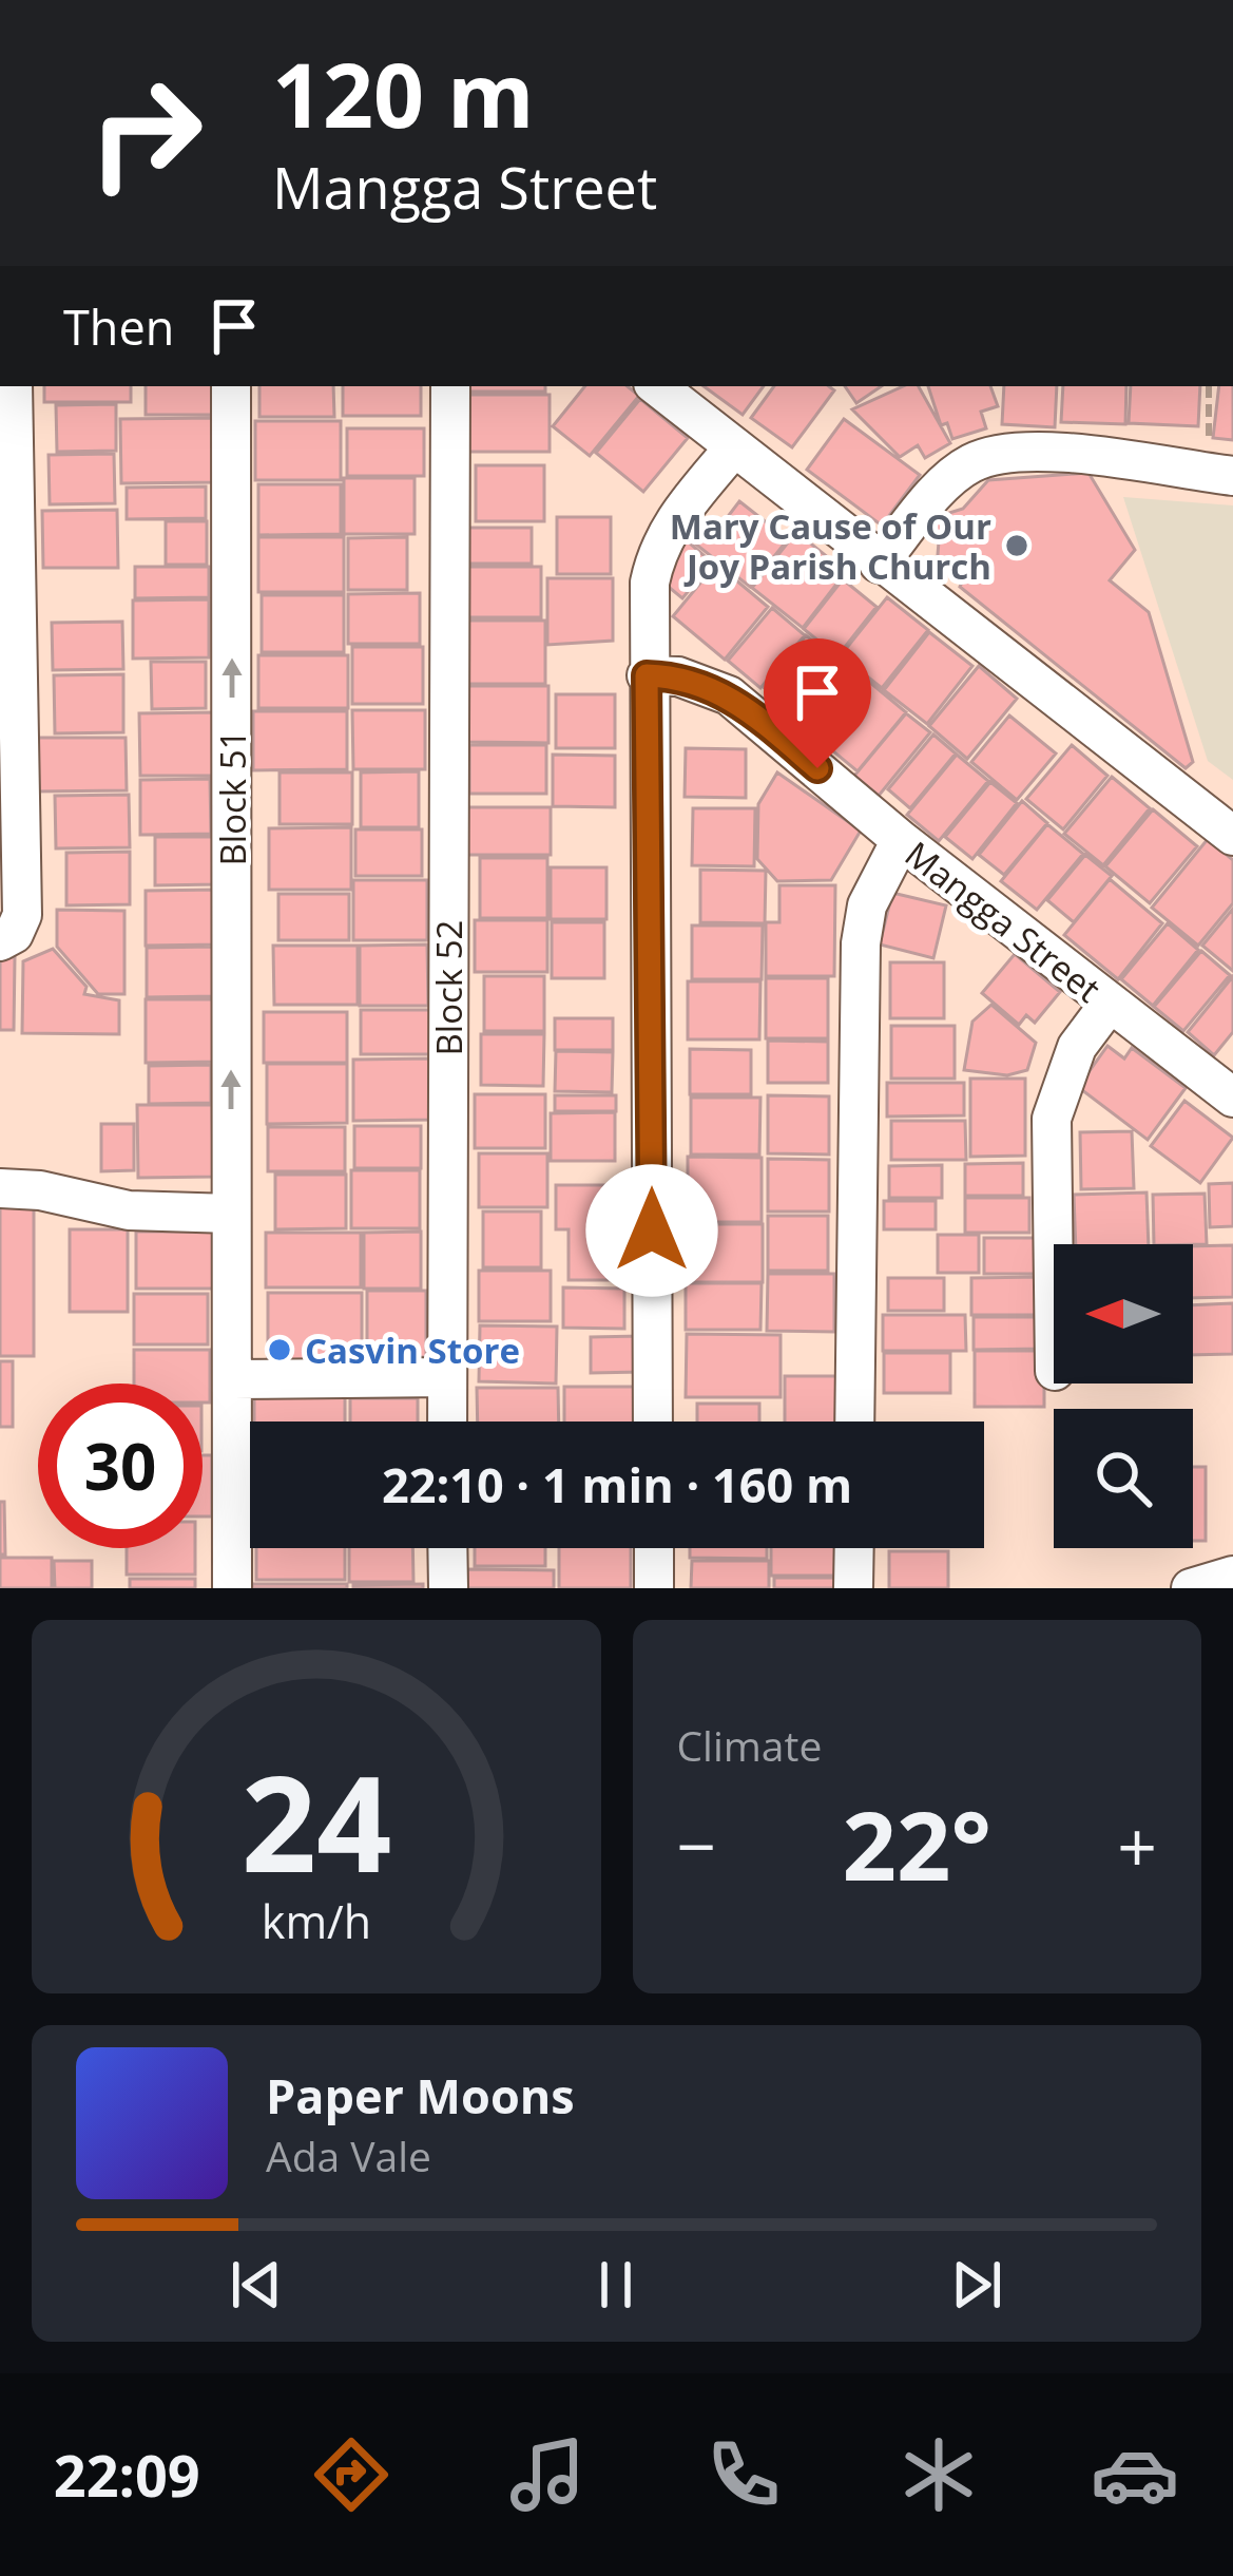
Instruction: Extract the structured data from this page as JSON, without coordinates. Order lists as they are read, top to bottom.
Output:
{
  "streets": {
    "street": ["Block 51", "Mangga Street", "Block 52"]
  },
  "places": ["Mary Cause of Our Joy Parish Church", "Casvin Store"],
  "north": "left",
  "page": {
    "turn": ["120 m", "Mangga Street"],
    "then": "Then",
    "limit": "30",
    "trip": "22:10 · 1 min · 160 m",
    "tile": "Climate",
    "heat": ["−", "22°", "+"],
    "song": ["Paper Moons", "Ada Vale"],
    "tabs": "22:09",
    "gauge": ["24", "km/h"]
  }
}
